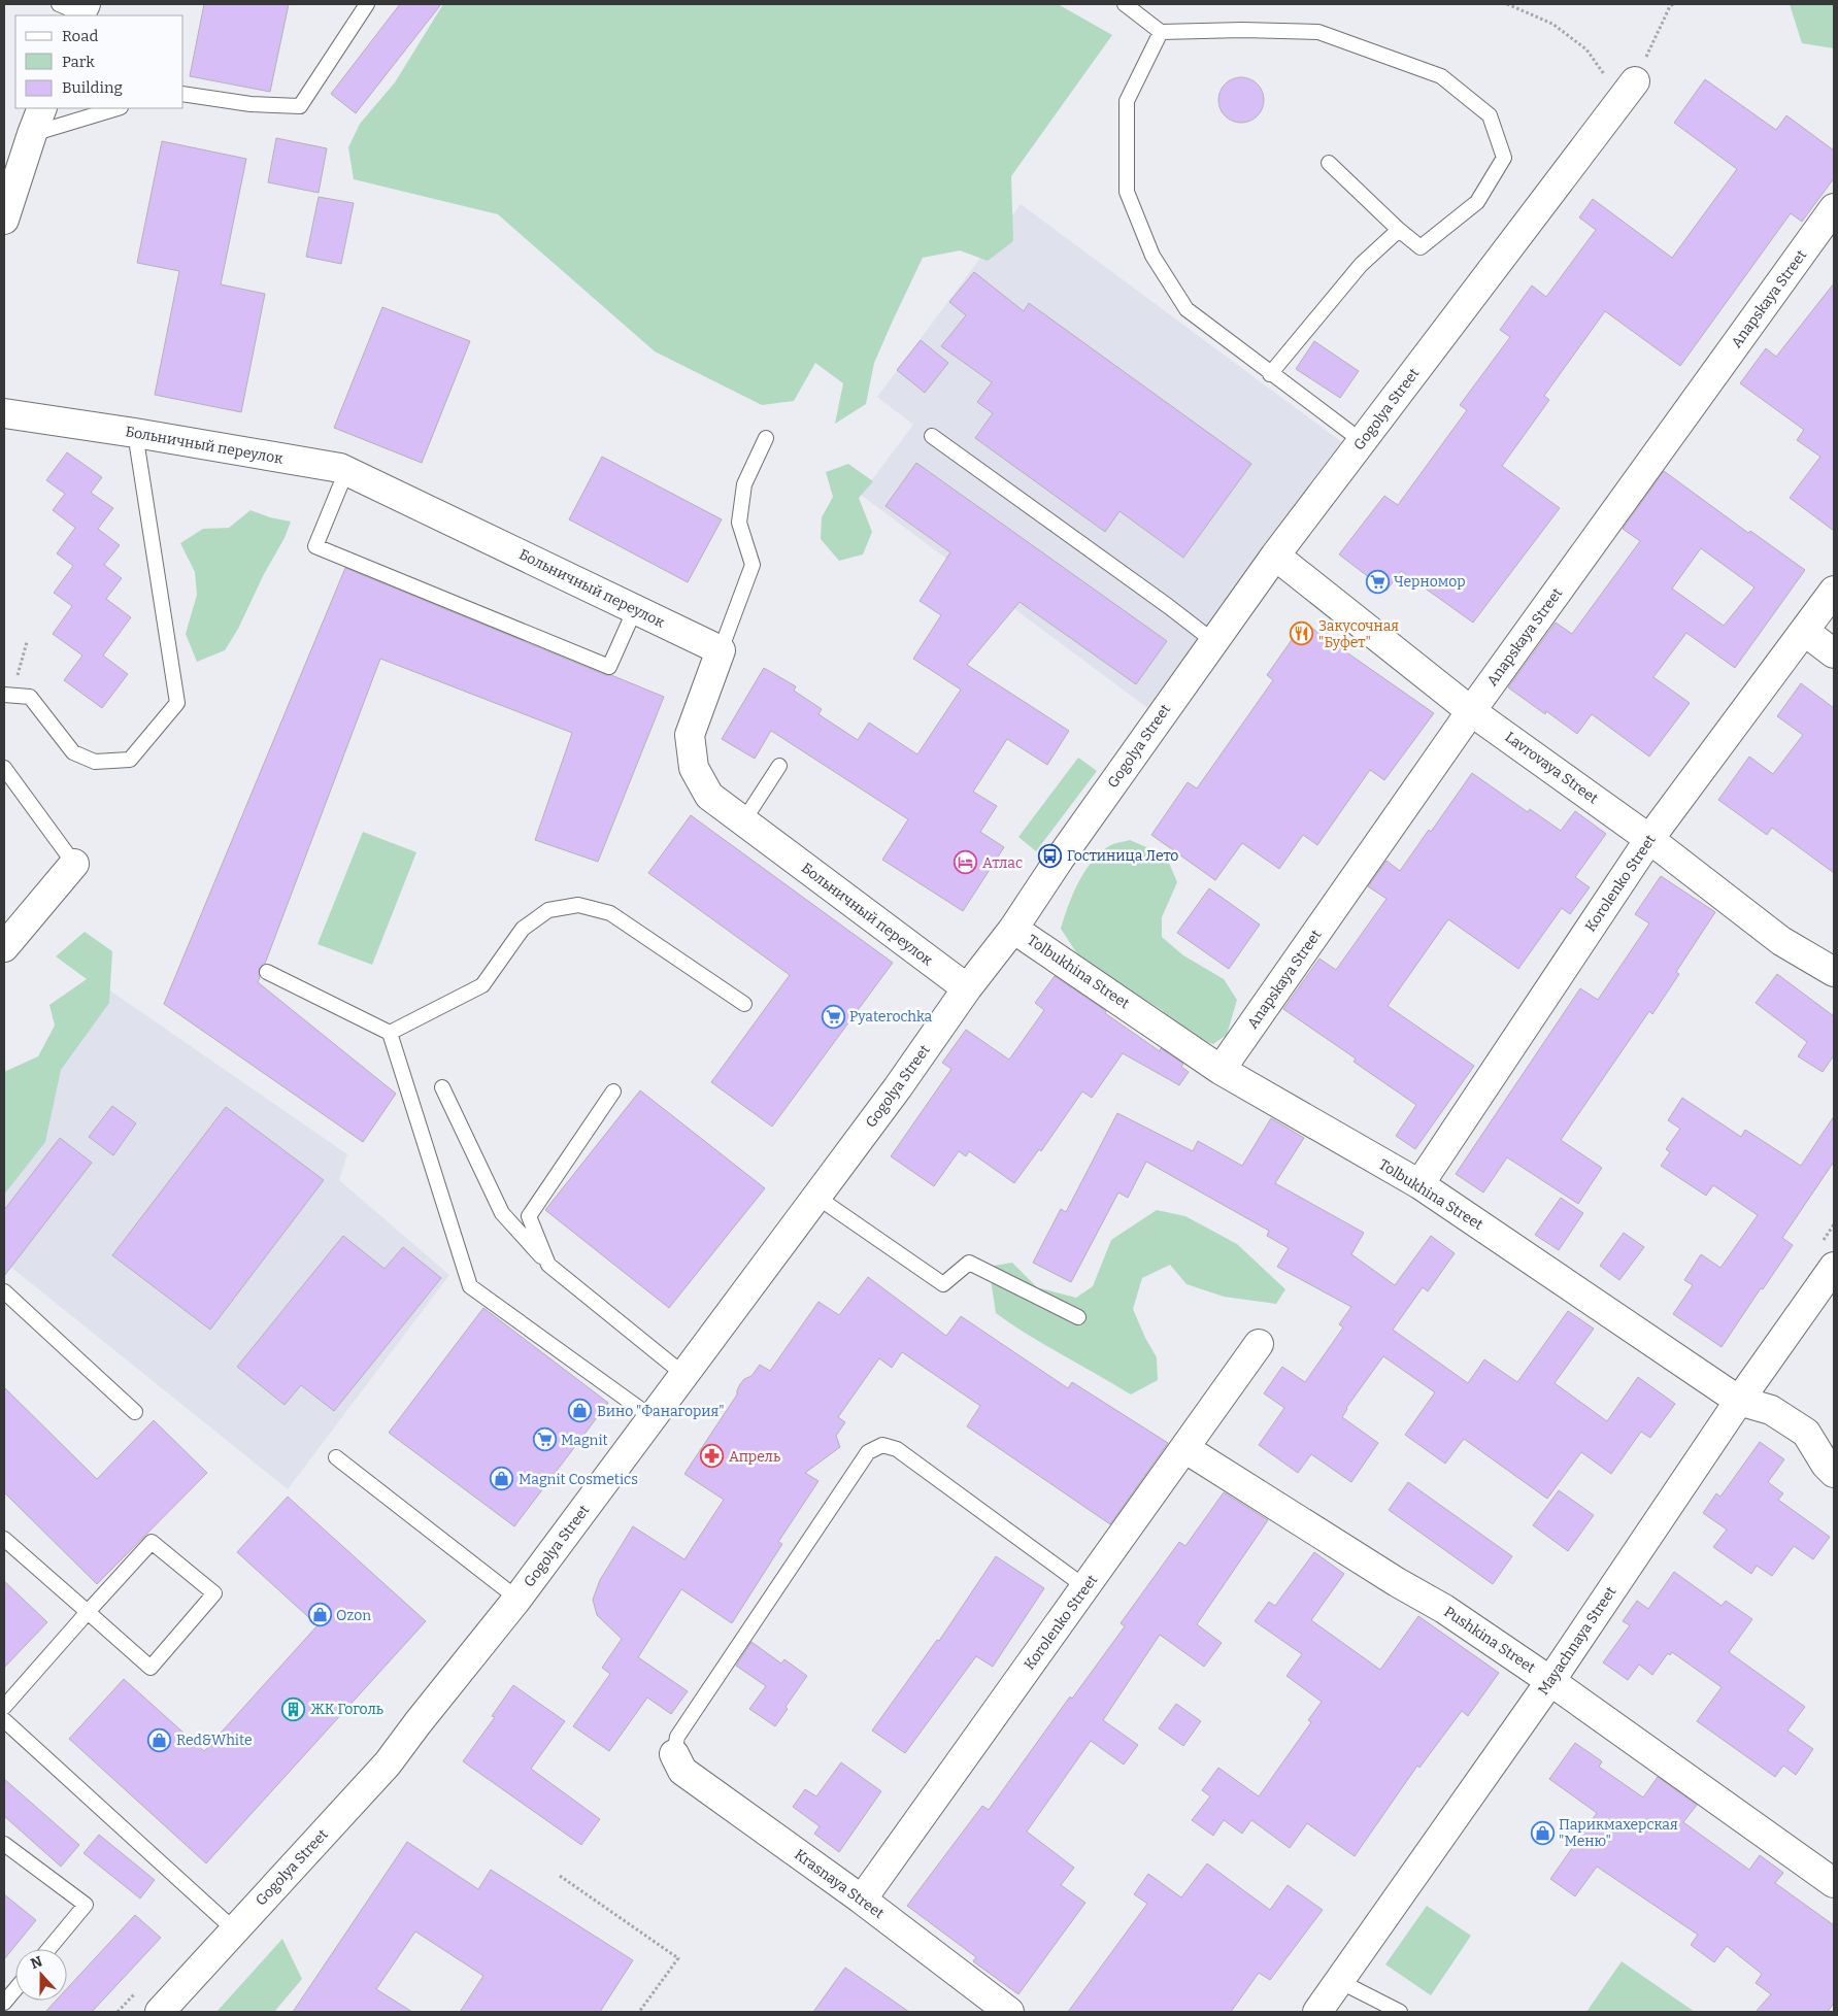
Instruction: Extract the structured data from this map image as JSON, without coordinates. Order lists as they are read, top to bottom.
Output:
{
  "streets": {
    "street": [
      "Anapskaya Street",
      "Gogolya Street",
      "Больничный переулок",
      "Lavrovaya Street",
      "Korolenko Street",
      "Tolbukhina Street",
      "Pushkina Street",
      "Mayachnaya Street",
      "Krasnaya Street"
    ]
  },
  "crossings": [
    ["Anapskaya Street", "Lavrovaya Street"],
    ["Anapskaya Street", "Tolbukhina Street"],
    ["Gogolya Street", "Больничный переулок"],
    ["Gogolya Street", "Lavrovaya Street"],
    ["Gogolya Street", "Tolbukhina Street"],
    ["Lavrovaya Street", "Korolenko Street"],
    ["Korolenko Street", "Tolbukhina Street"],
    ["Korolenko Street", "Pushkina Street"],
    ["Korolenko Street", "Krasnaya Street"],
    ["Tolbukhina Street", "Mayachnaya Street"],
    ["Pushkina Street", "Mayachnaya Street"]
  ],
  "places": {
    "supermarket": ["Черномор", "Pyaterochka", "Magnit"],
    "restaurant": ["Закусочная \"Буфет\""],
    "bus stop": ["Гостиница Лето"],
    "hotel": ["Атлас"],
    "shop": [
      "Вино \"Фанагория\"",
      "Magnit Cosmetics",
      "Ozon",
      "Red&White",
      "Парикмахерская \"Меню\""
    ],
    "pharmacy": ["Апрель"],
    "building": ["ЖК Гоголь"]
  },
  "legend": ["Road", "Park", "Building"],
  "north": "top"
}
